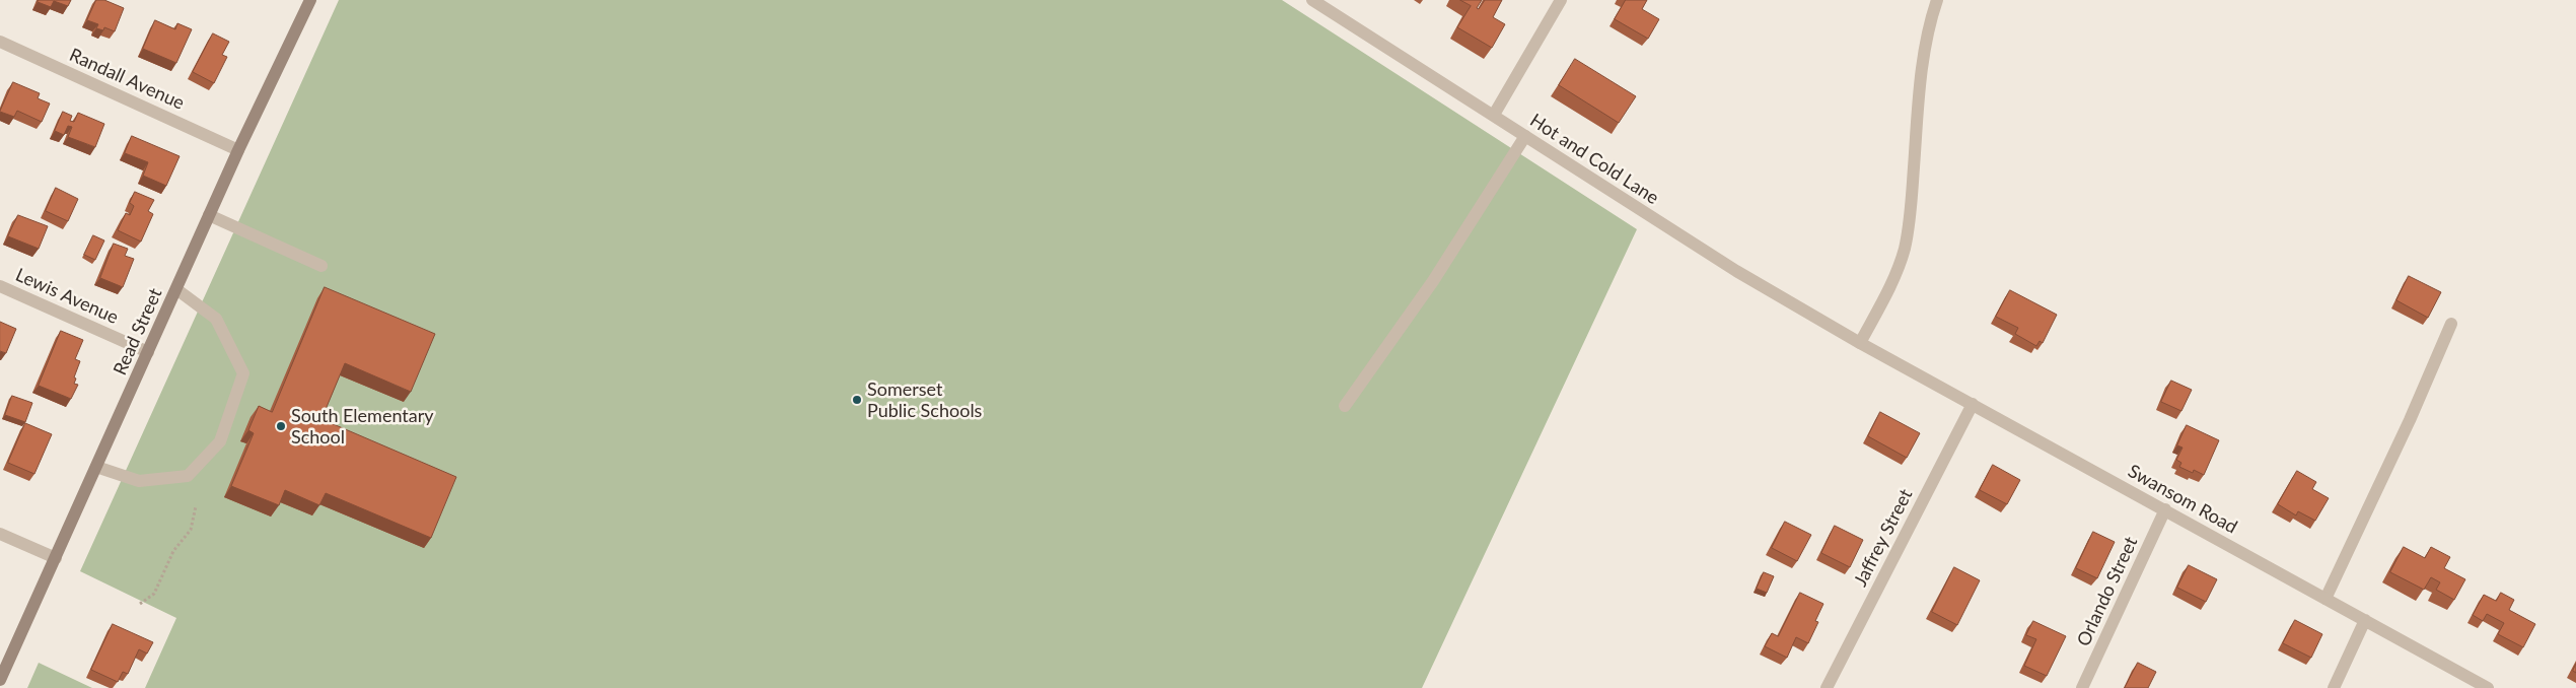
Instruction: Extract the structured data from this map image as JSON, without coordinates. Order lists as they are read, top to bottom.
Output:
{
  "streets": {
    "main road": ["Read Street"],
    "street": [
      "Randall Avenue",
      "Hot and Cold Lane",
      "Lewis Avenue",
      "Swansom Road",
      "Jaffrey Street",
      "Orlando Street"
    ]
  },
  "crossings": [
    ["Randall Avenue", "Read Street"],
    ["Hot and Cold Lane", "Swansom Road"],
    ["Lewis Avenue", "Read Street"],
    ["Swansom Road", "Jaffrey Street"],
    ["Swansom Road", "Orlando Street"]
  ],
  "places": ["Somerset Public Schools", "South Elementary School"]
}
